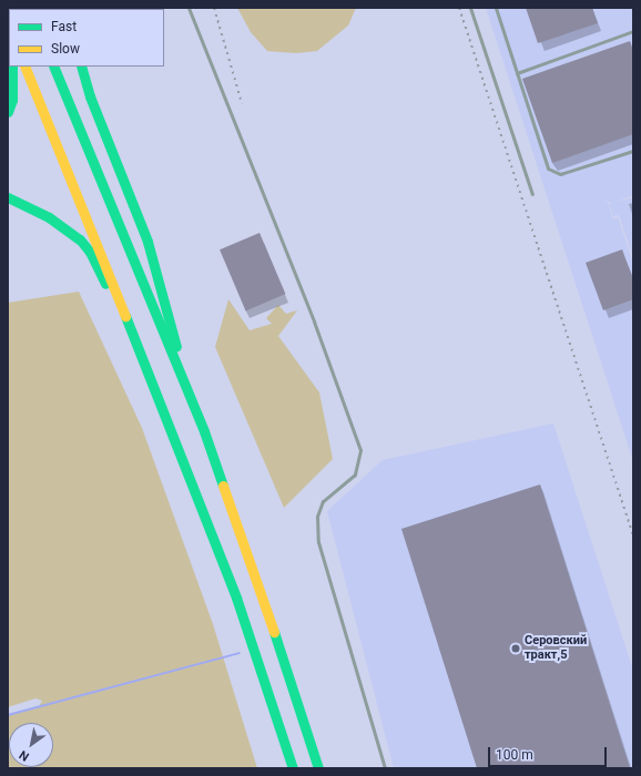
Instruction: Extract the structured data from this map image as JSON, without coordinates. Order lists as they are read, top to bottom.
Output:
{
  "places": ["Серовский тракт,5"],
  "legend": ["Fast", "Slow"],
  "scale_bar": "100 m",
  "north": "bottom left"
}
